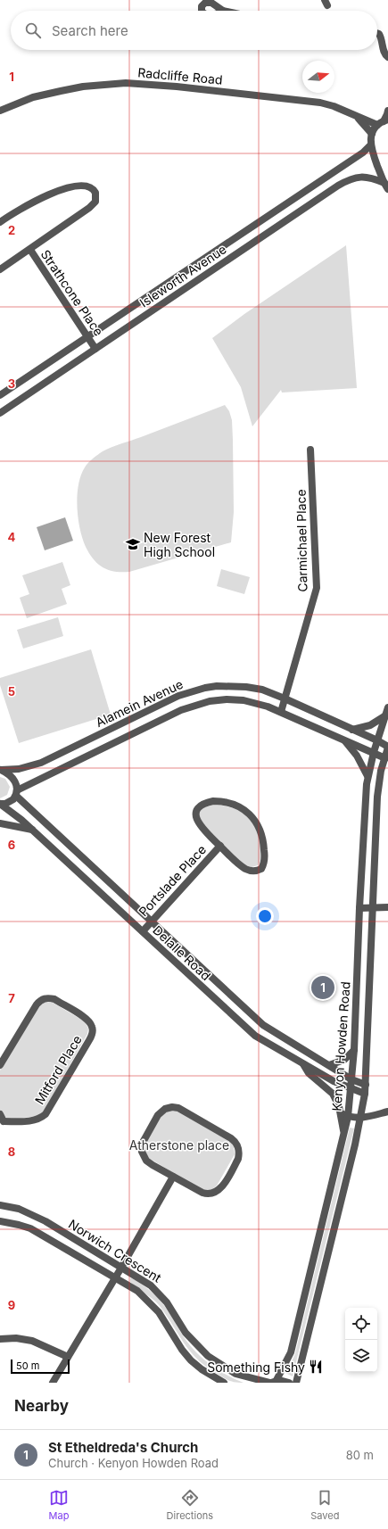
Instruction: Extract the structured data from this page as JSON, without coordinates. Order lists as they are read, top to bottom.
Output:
{
  "streets": {
    "street": [
      "Radcliffe Road",
      "Isleworth Avenue",
      "Strathcone Place",
      "Carmichael Place",
      "Alamein Avenue",
      "Portslade Place",
      "Delalle Road",
      "Kenyon Howden Road",
      "Mitford Place",
      "Norwich Crescent"
    ]
  },
  "crossings": [
    ["Isleworth Avenue", "Strathcone Place"],
    ["Carmichael Place", "Alamein Avenue"],
    ["Alamein Avenue", "Delalle Road"],
    ["Alamein Avenue", "Kenyon Howden Road"],
    ["Portslade Place", "Delalle Road"],
    ["Delalle Road", "Kenyon Howden Road"],
    ["Kenyon Howden Road", "Norwich Crescent"]
  ],
  "parks": ["Atherstone place"],
  "places": {
    "school or university": ["New Forest High School"],
    "restaurant": ["Something Fishy"]
  },
  "scale_bar": "50 m",
  "north": "right",
  "page": {
    "search": "Search here",
    "pins": "1",
    "scale": "50 m",
    "heading": "Nearby",
    "list": [
      {
        "mark": "1",
        "name": "St Etheldreda's Church",
        "note": "Church · Kenyon Howden Road",
        "value": "80 m"
      }
    ],
    "nav": ["Map", "Directions", "Saved"]
  },
  "grid": {
    "rows": [
      "1",
      "2",
      "3",
      "4",
      "5",
      "6",
      "7",
      "8",
      "9"
    ]
  }
}
